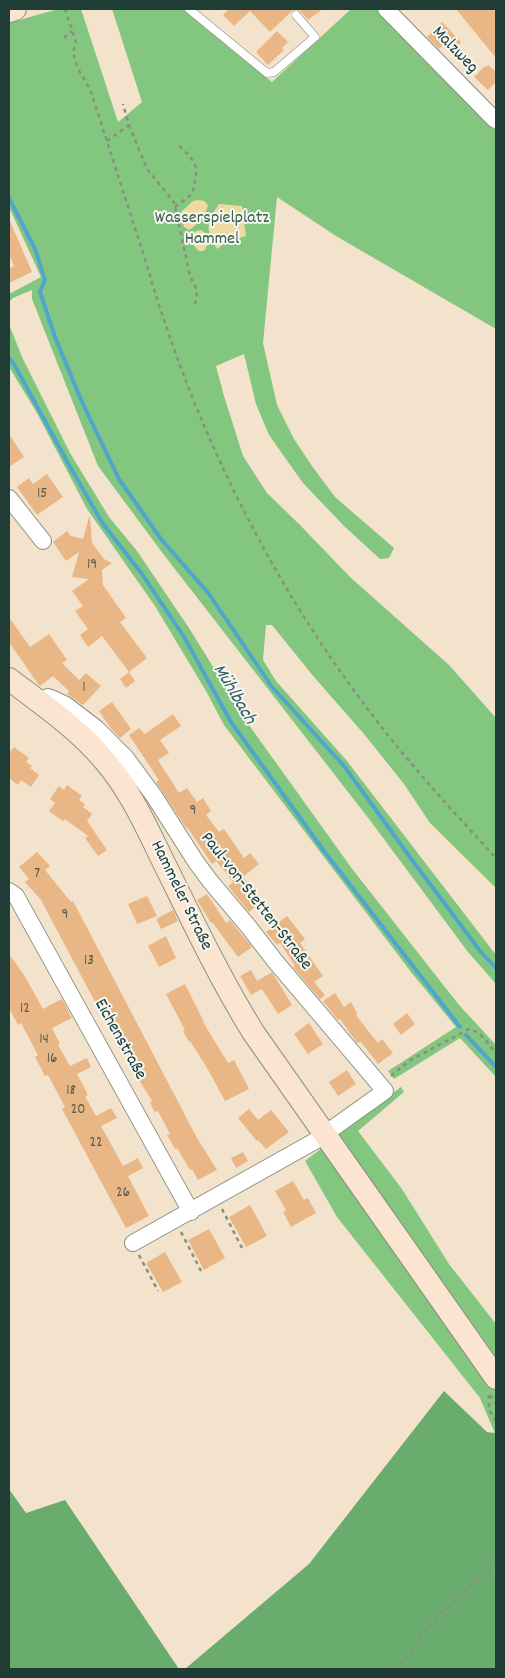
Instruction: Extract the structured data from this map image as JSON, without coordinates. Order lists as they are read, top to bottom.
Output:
{
  "streets": {
    "main road": ["Hammeler Straße"],
    "street": ["Malzweg", "Paul-von-Stetten-Straße", "Eichenstraße"]
  },
  "crossings": [
    ["Hammeler Straße", "Paul-von-Stetten-Straße"]
  ],
  "water": ["Mühlbach"],
  "parks": ["Wasserspielplatz Hammel"],
  "house_numbers": [
    "15",
    "19",
    "1",
    "9",
    "7",
    "9",
    "13",
    "12",
    "14",
    "16",
    "18",
    "20",
    "22",
    "26"
  ]
}
